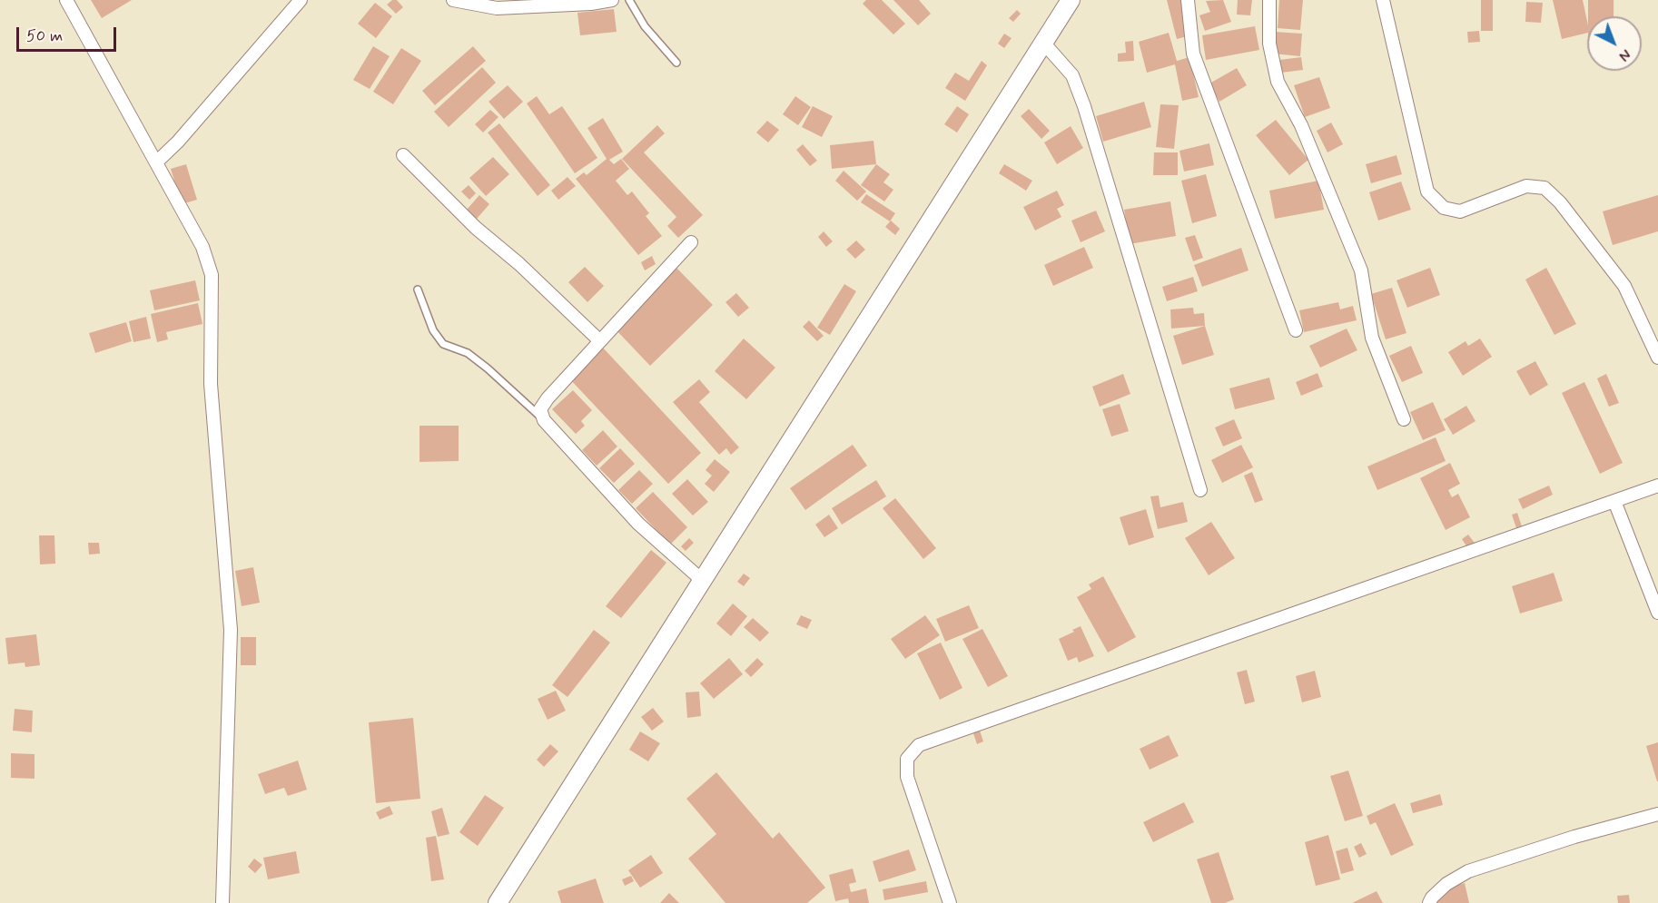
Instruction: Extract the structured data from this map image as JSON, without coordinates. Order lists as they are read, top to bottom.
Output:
{
  "scale_bar": "50 m",
  "north": "bottom right"
}
